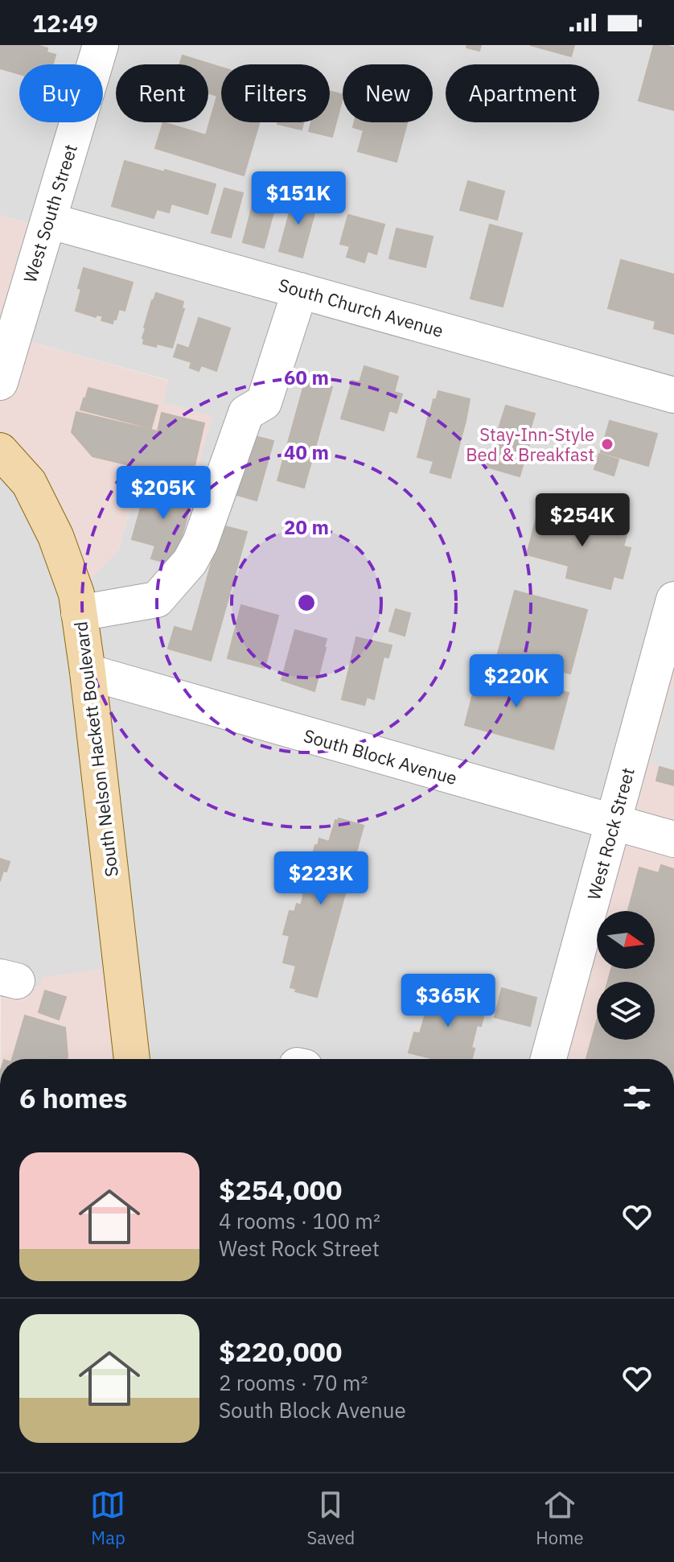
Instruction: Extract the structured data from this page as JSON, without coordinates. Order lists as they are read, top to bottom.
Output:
{
  "streets": {
    "main road": ["South Nelson Hackett Boulevard"],
    "street": [
      "West South Street",
      "South Church Avenue",
      "South Block Avenue",
      "West Rock Street"
    ]
  },
  "crossings": [
    ["West South Street", "South Church Avenue"],
    ["South Nelson Hackett Boulevard", "South Block Avenue"],
    ["South Block Avenue", "West Rock Street"]
  ],
  "places": ["Stay-Inn-Style Bed & Breakfast"],
  "north": "right",
  "page": {
    "status": "12:49",
    "chip": [
      "Buy",
      "Rent",
      "Filters",
      "New",
      "Apartment"
    ],
    "price": [
      "$151K",
      "$205K",
      "$254K",
      "$220K",
      "$223K",
      "$365K"
    ],
    "heading": "6 homes",
    "list": [
      {
        "name": "$254,000",
        "note": "4 rooms · 100 m² · West Rock Street"
      },
      {
        "name": "$220,000",
        "note": "2 rooms · 70 m² · South Block Avenue"
      }
    ],
    "tabs": ["Map", "Saved", "Home"]
  },
  "rings": ["60 m", "40 m", "20 m"]
}
